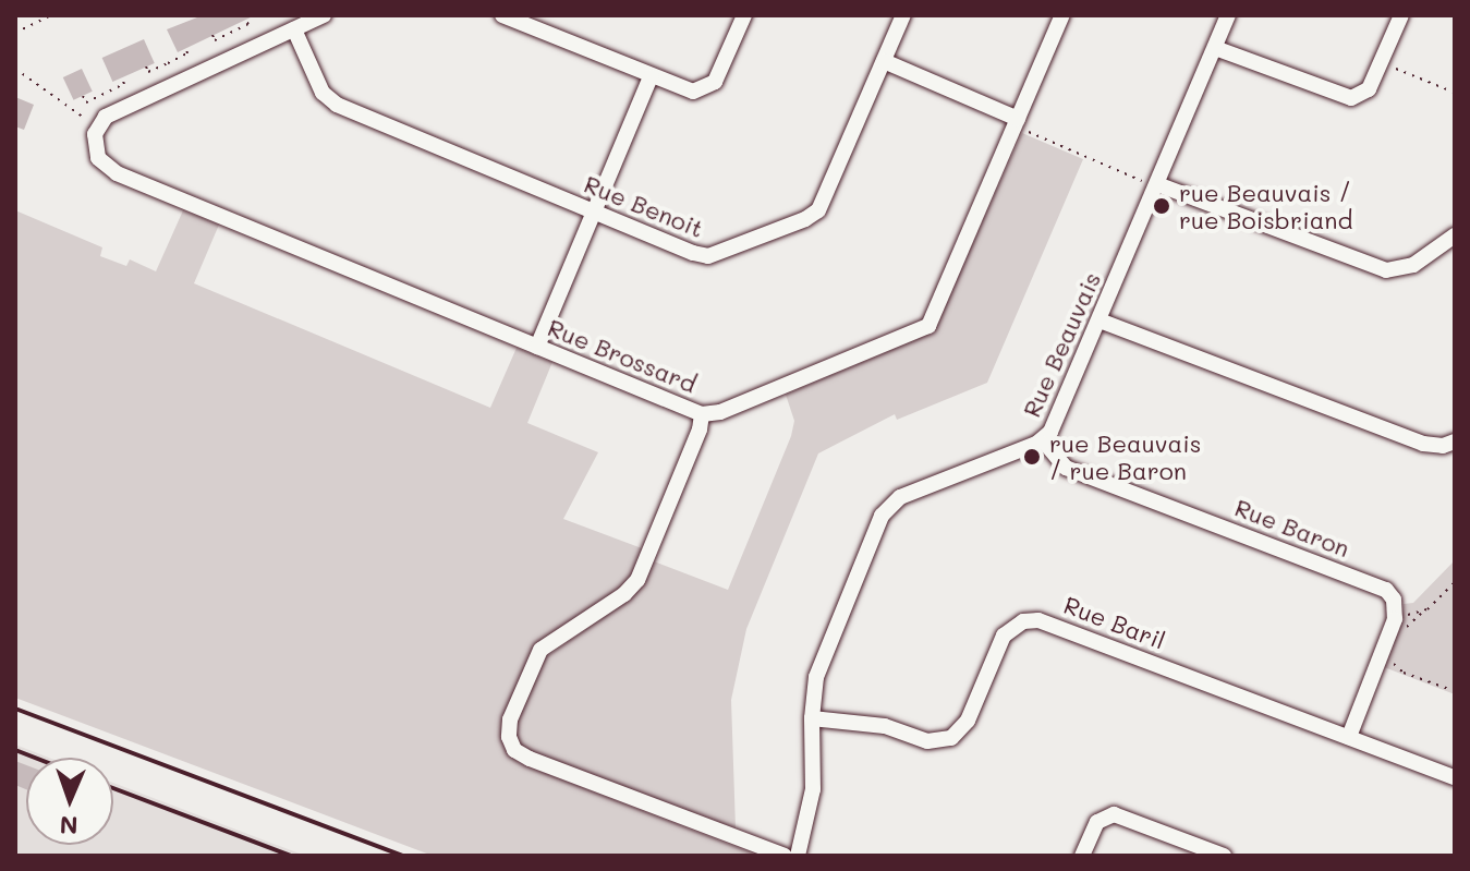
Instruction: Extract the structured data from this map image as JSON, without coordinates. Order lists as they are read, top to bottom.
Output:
{
  "streets": {
    "street": [
      "Rue Benoit",
      "Rue Beauvais",
      "Rue Brossard",
      "Rue Baron",
      "Rue Baril"
    ]
  },
  "crossings": [
    ["Rue Benoit", "Rue Brossard"],
    ["Rue Beauvais", "Rue Baron"],
    ["Rue Beauvais", "Rue Baril"],
    ["Rue Baron", "Rue Baril"]
  ],
  "places": ["rue Beauvais / rue Boisbriand", "rue Beauvais / rue Baron"],
  "north": "bottom"
}
